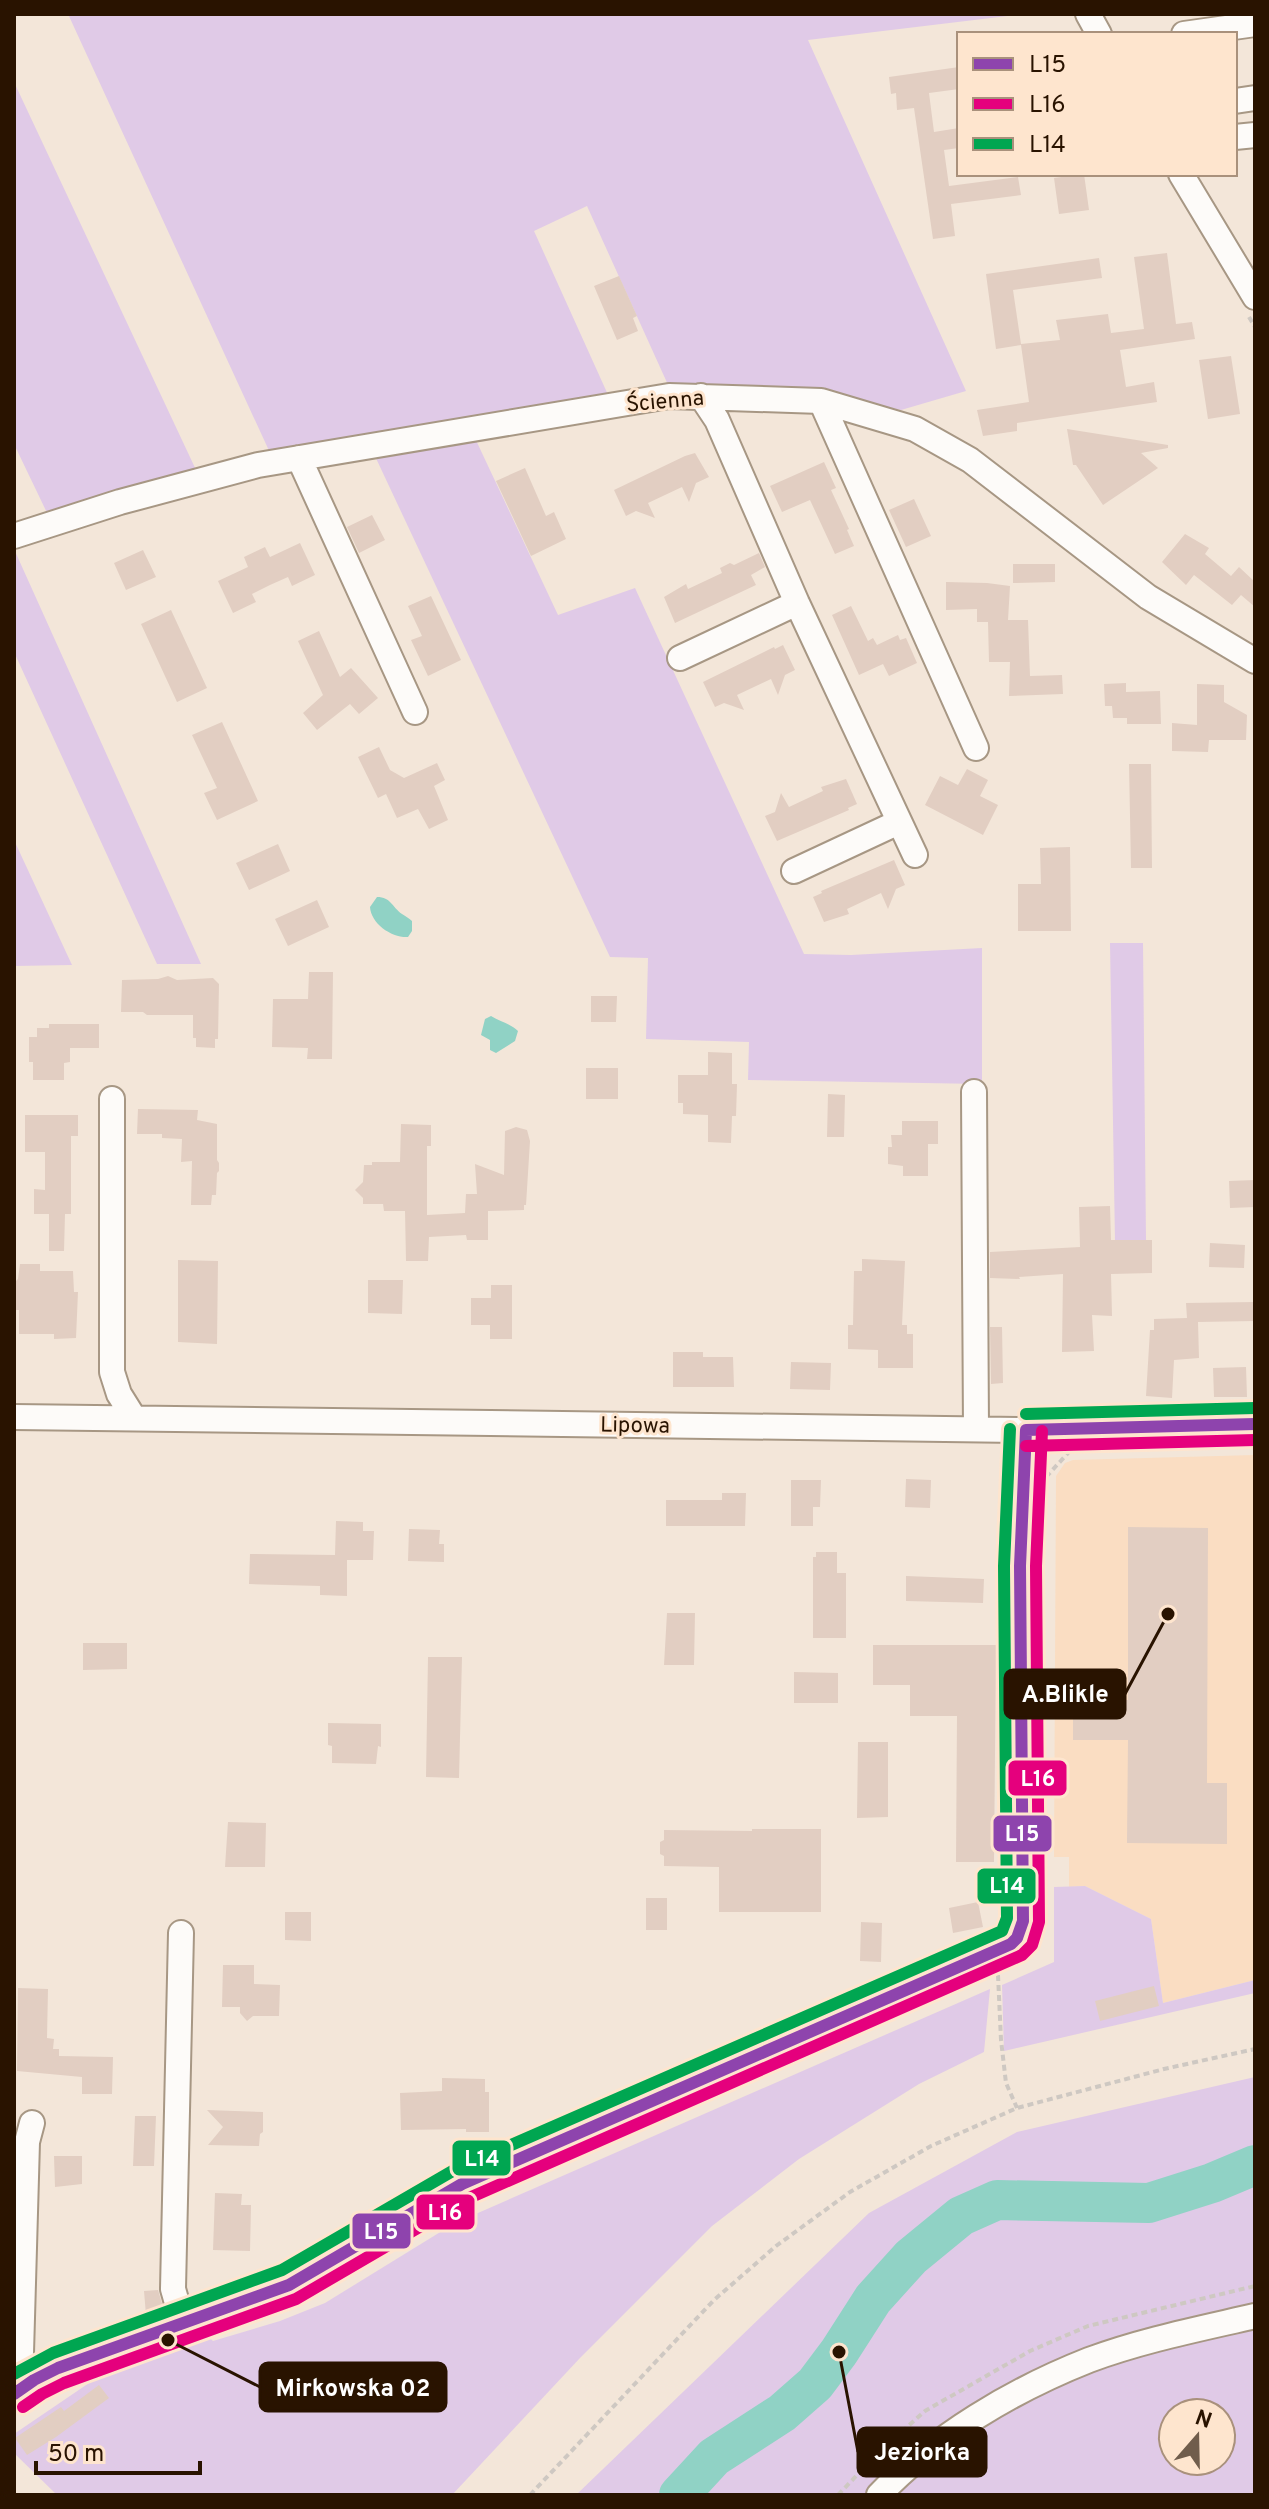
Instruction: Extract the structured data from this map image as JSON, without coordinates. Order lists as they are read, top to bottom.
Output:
{
  "streets": {
    "street": ["Ścienna", "Lipowa"]
  },
  "places": ["A.Blikle", "Mirkowska 02", "Jeziorka"],
  "lines": ["transit line L14", "transit line L15", "transit line L16"],
  "legend": ["L15", "L16", "L14"],
  "scale_bar": "50 m",
  "north": "top"
}
